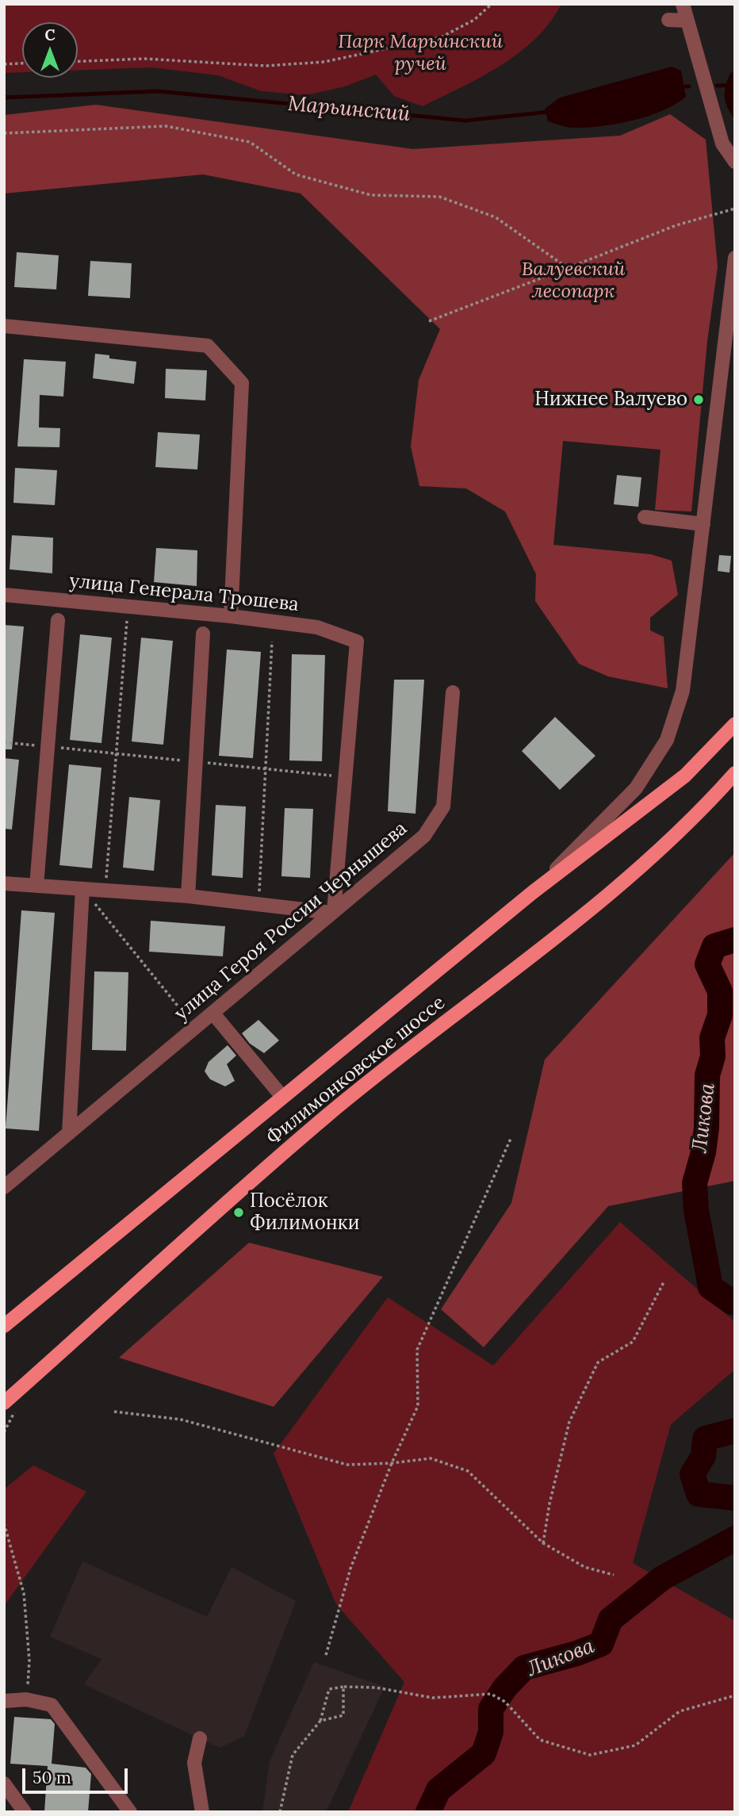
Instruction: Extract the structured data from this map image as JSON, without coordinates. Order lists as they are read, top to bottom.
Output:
{
  "streets": {
    "main road": ["Филимонковское шоссе"],
    "street": ["улица Генерала Трошева", "улица Героя России Чернышева"]
  },
  "water": ["Марьинский", "Ликова"],
  "parks": ["Парк Марьинский ручей", "Валуевский лесопарк"],
  "places": ["Нижнее Валуево", "Посёлок Филимонки"],
  "scale_bar": "50 m",
  "north": "top"
}
